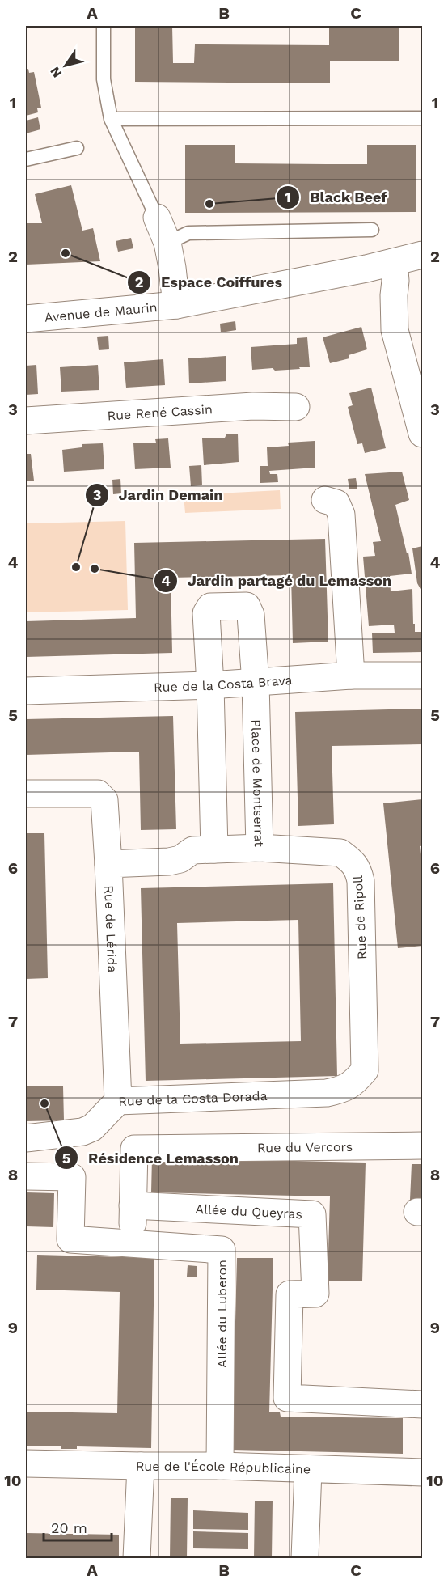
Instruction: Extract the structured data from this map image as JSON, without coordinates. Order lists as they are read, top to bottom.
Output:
{
  "streets": {
    "street": [
      "Avenue de Maurin",
      "Rue René Cassin",
      "Rue de la Costa Brava",
      "Place de Montserrat",
      "Rue de Ripoll",
      "Rue de Lérida",
      "Rue de la Costa Dorada",
      "Rue du Vercors",
      "Allée du Queyras",
      "Allée du Luberon",
      "Rue de l'École Républicaine"
    ]
  },
  "crossings": [
    ["Rue de la Costa Brava", "Place de Montserrat"],
    ["Place de Montserrat", "Rue de Ripoll"],
    ["Rue de Ripoll", "Rue de la Costa Dorada"],
    ["Rue de Lérida", "Rue de la Costa Dorada"],
    ["Rue du Vercors", "Allée du Queyras"],
    ["Rue du Vercors", "Allée du Luberon"],
    ["Allée du Luberon", "Rue de l'École Républicaine"]
  ],
  "places": [
    "Black Beef",
    "Espace Coiffures",
    "Jardin Demain",
    "Jardin partagé du Lemasson",
    "Résidence Lemasson"
  ],
  "scale_bar": "20 m",
  "north": "bottom left",
  "grid": {
    "columns": ["A", "B", "C"],
    "rows": [
      "1",
      "2",
      "3",
      "4",
      "5",
      "6",
      "7",
      "8",
      "9",
      "10"
    ]
  }
}
